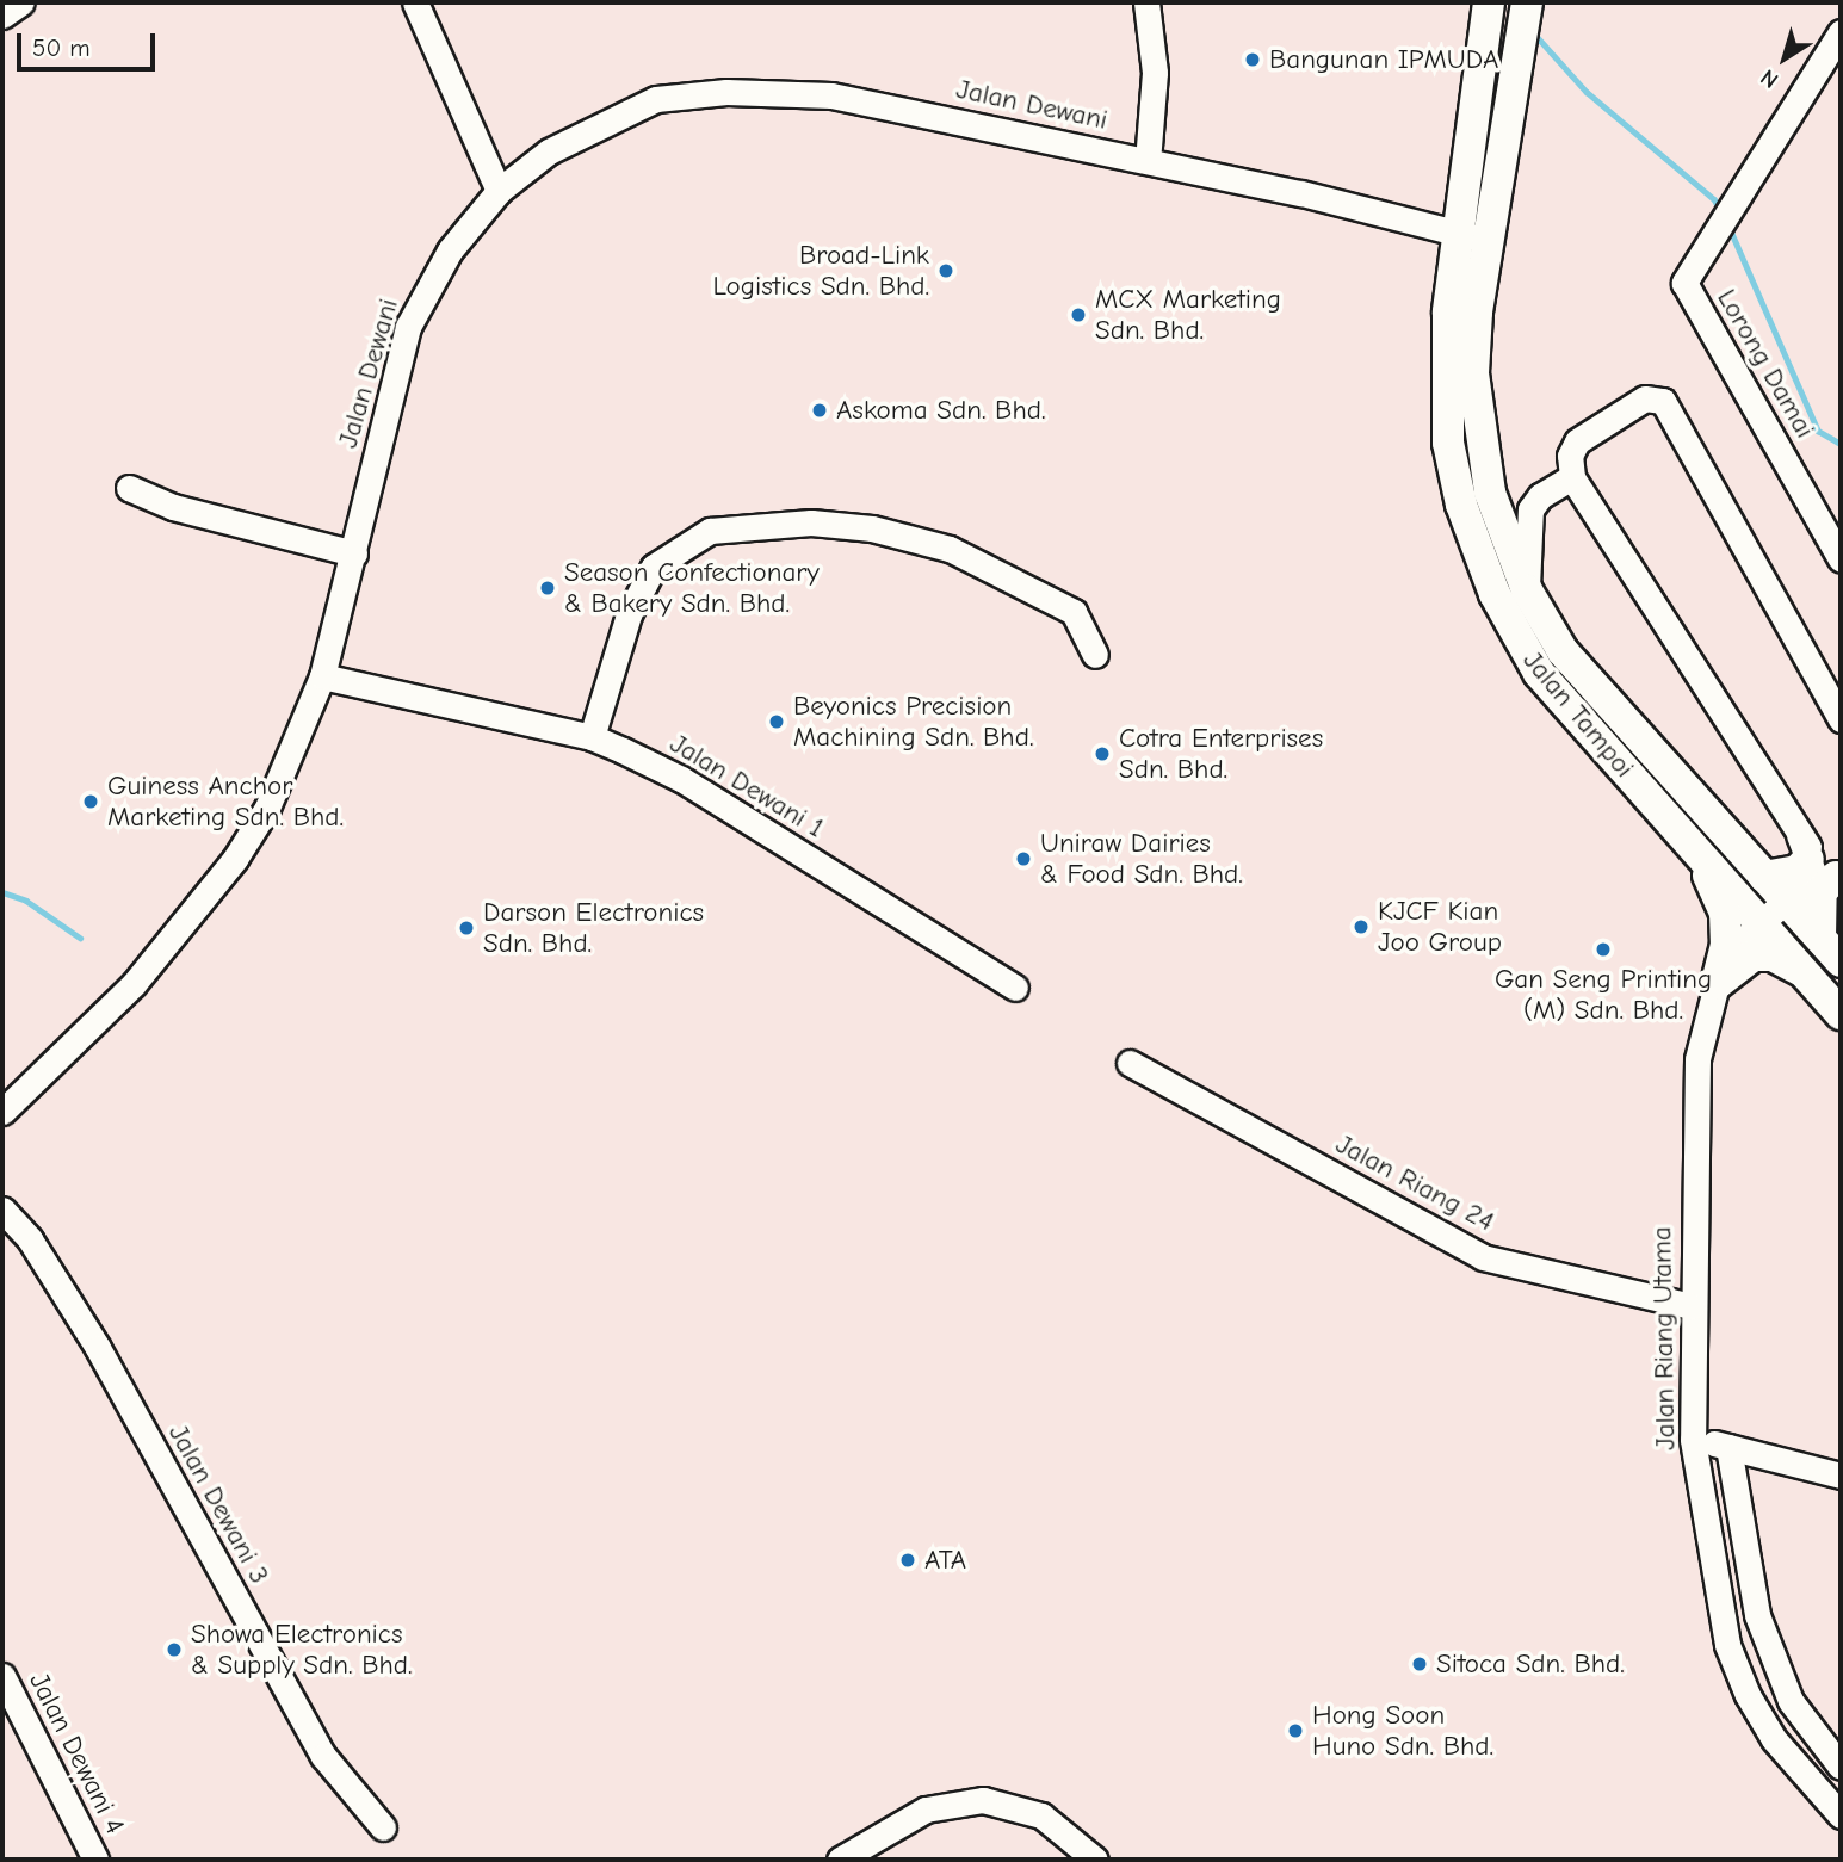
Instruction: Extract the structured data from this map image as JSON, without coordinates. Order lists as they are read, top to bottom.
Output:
{
  "streets": {
    "main road": ["Jalan Tampoi"],
    "street": [
      "Jalan Dewani",
      "Lorong Damai",
      "Jalan Dewani 1",
      "Jalan Riang 24",
      "Jalan Riang Utama",
      "Jalan Dewani 3",
      "Jalan Dewani 4"
    ]
  },
  "crossings": [
    ["Jalan Dewani", "Jalan Tampoi"],
    ["Jalan Dewani", "Jalan Dewani 1"],
    ["Jalan Tampoi", "Jalan Riang Utama"],
    ["Jalan Riang 24", "Jalan Riang Utama"]
  ],
  "places": [
    "Bangunan IPMUDA",
    "Broad-Link Logistics Sdn. Bhd.",
    "MCX Marketing Sdn. Bhd.",
    "Askoma Sdn. Bhd.",
    "Season Confectionary & Bakery Sdn. Bhd.",
    "Beyonics Precision Machining Sdn. Bhd.",
    "Cotra Enterprises Sdn. Bhd.",
    "Guiness Anchor Marketing Sdn. Bhd.",
    "Uniraw Dairies & Food Sdn. Bhd.",
    "KJCF Kian Joo Group",
    "Darson Electronics Sdn. Bhd.",
    "Gan Seng Printing (M) Sdn. Bhd.",
    "ATA",
    "Showa Electronics & Supply Sdn. Bhd.",
    "Sitoca Sdn. Bhd.",
    "Hong Soon Huno Sdn. Bhd."
  ],
  "scale_bar": "50 m",
  "north": "bottom left"
}
